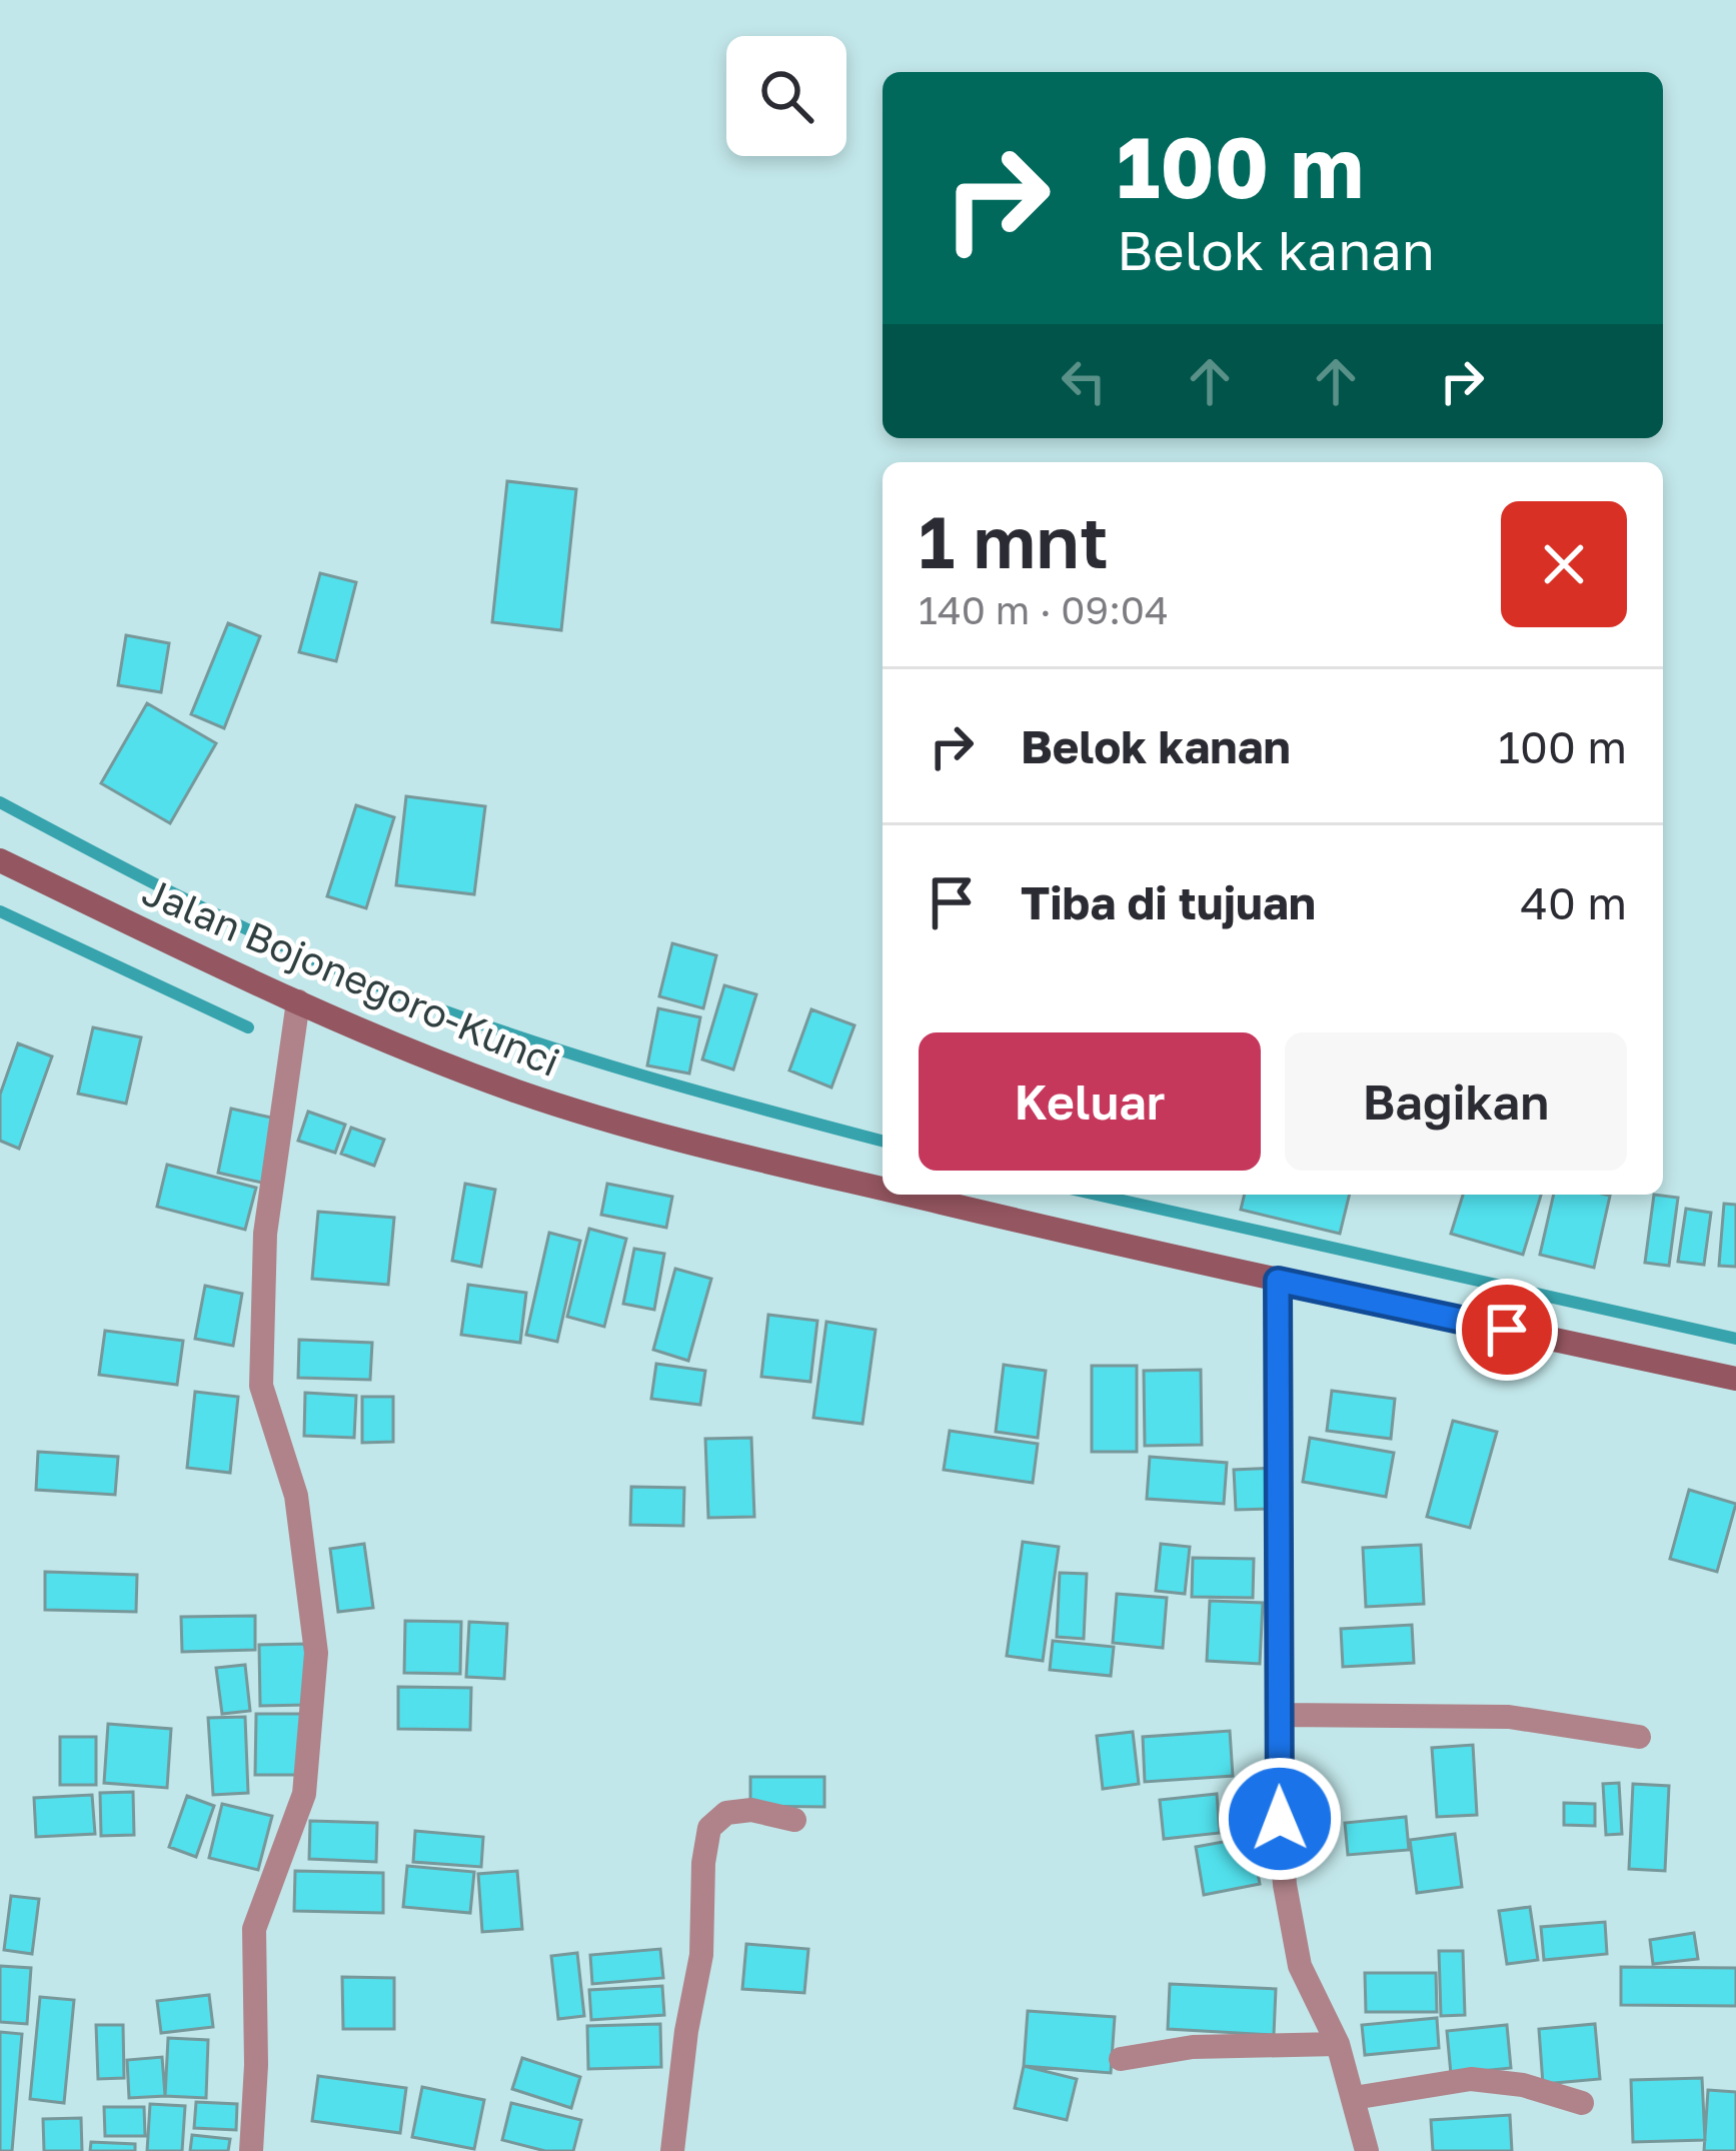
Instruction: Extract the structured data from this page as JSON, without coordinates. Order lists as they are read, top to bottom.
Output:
{
  "streets": {
    "main road": ["Jalan Bojonegoro-Kunci"]
  },
  "page": {
    "turn": ["100 m", "Belok kanan"],
    "heading": ["1 mnt", "140 m · 09:04"],
    "list": [
      {
        "name": "Belok kanan",
        "value": "100 m"
      },
      {
        "name": "Tiba di tujuan",
        "value": "40 m"
      }
    ],
    "buttons": ["Keluar", "Bagikan"]
  }
}
